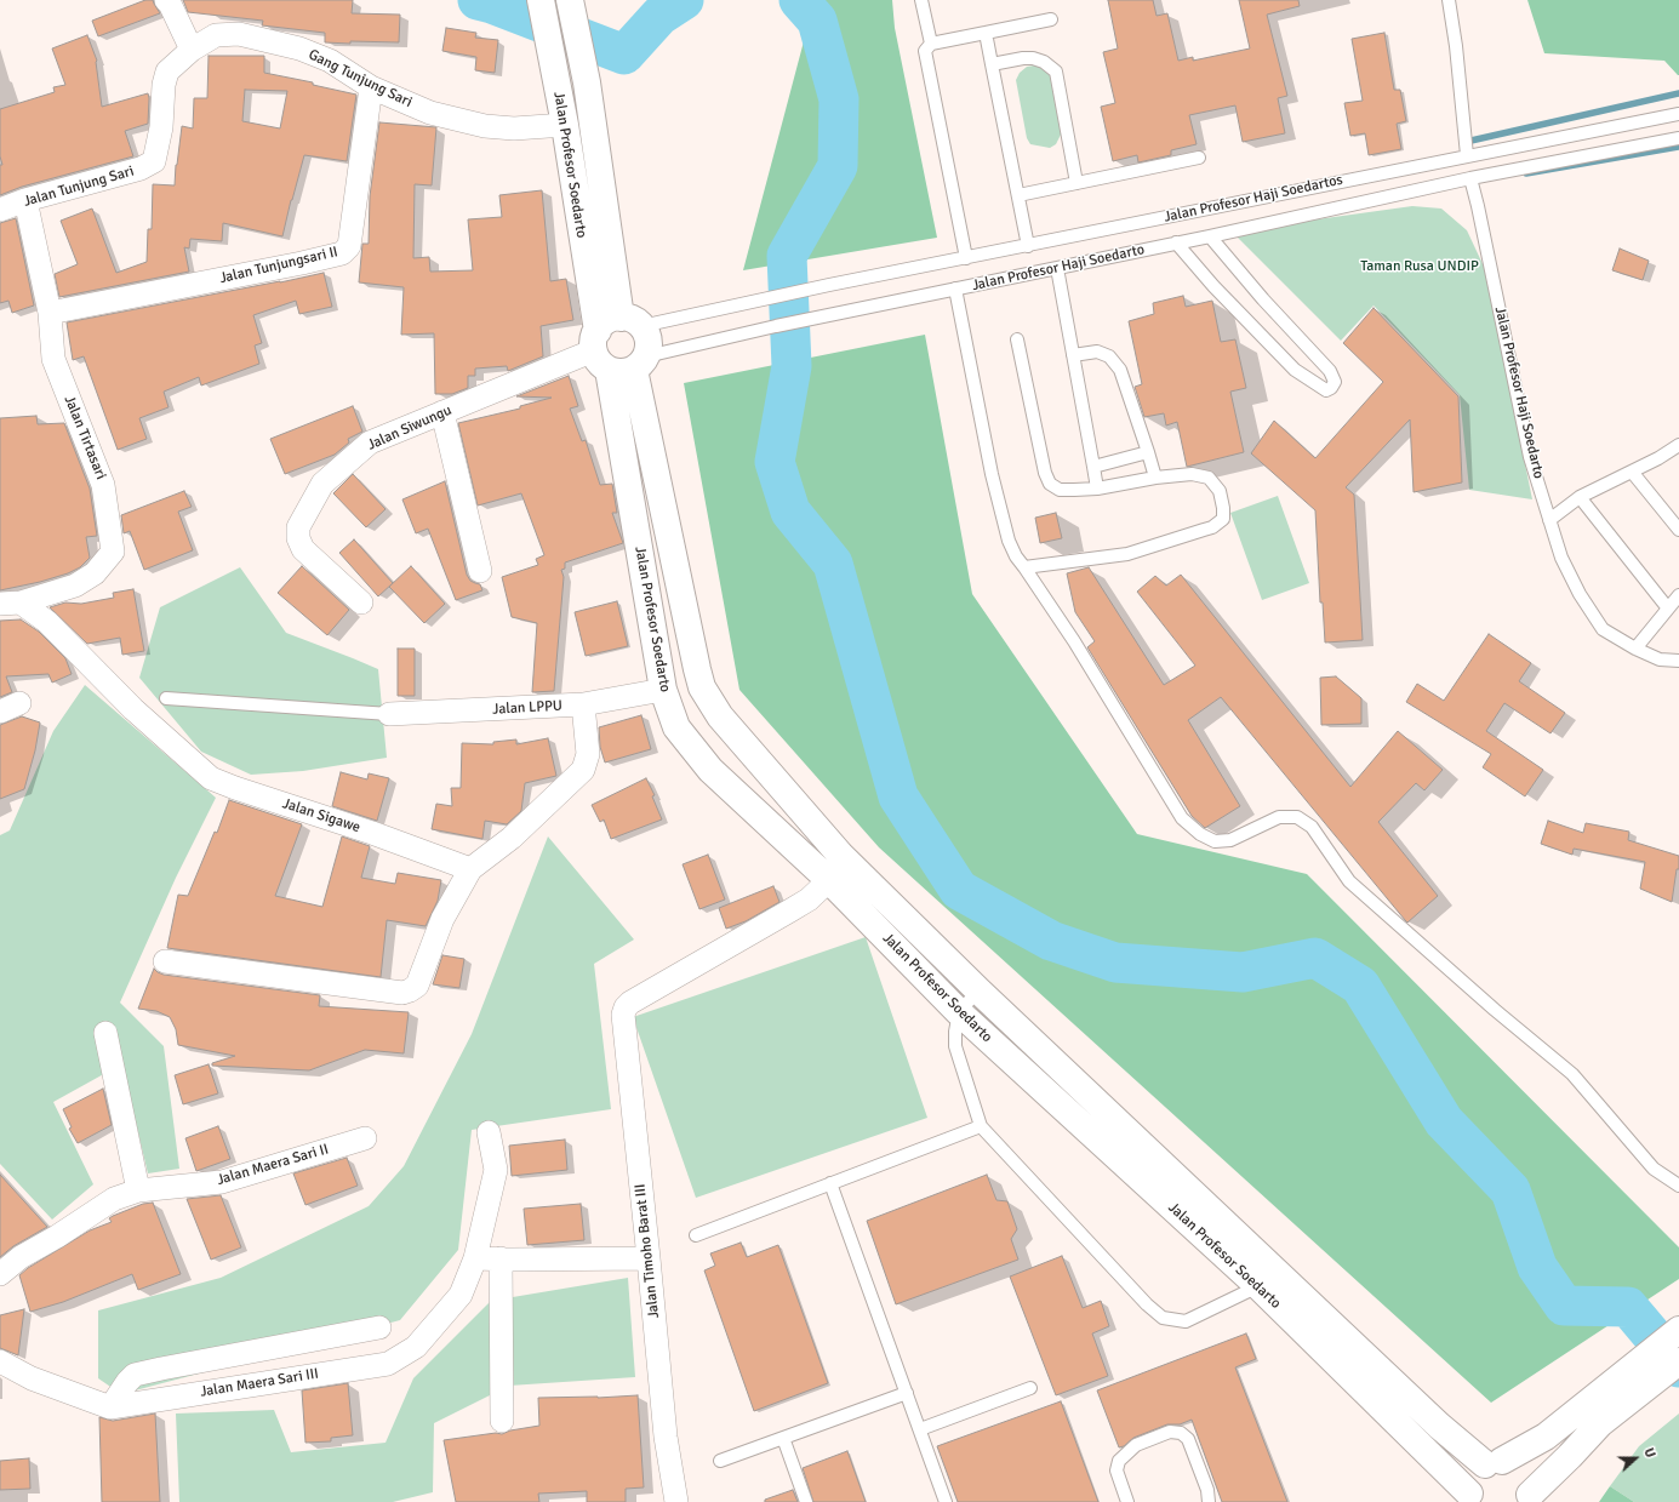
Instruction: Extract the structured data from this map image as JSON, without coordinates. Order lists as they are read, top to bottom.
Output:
{
  "streets": {
    "street": [
      "Gang Tunjung Sari",
      "Jalan Profesor Soedarto",
      "Jalan Tunjung Sari",
      "Jalan Tunjungsari II",
      "Jalan Siwungu",
      "Jalan Tirtasari",
      "Jalan LPPU",
      "Jalan Sigawe",
      "Jalan Maera Sari II",
      "Jalan Timoho Barat III",
      "Jalan Maera Sari III"
    ],
    "lane": ["Jalan Profesor Haji Soedartos", "Jalan Profesor Haji Soedarto"]
  },
  "crossings": [
    ["Gang Tunjung Sari", "Jalan Profesor Soedarto"],
    ["Gang Tunjung Sari", "Jalan Tunjung Sari"],
    ["Gang Tunjung Sari", "Jalan Tunjungsari II"],
    ["Jalan Profesor Soedarto", "Jalan Profesor Haji Soedartos"],
    ["Jalan Profesor Soedarto", "Jalan Profesor Haji Soedarto"],
    ["Jalan Profesor Soedarto", "Jalan Siwungu"],
    ["Jalan Profesor Soedarto", "Jalan LPPU"],
    ["Jalan Profesor Soedarto", "Jalan Timoho Barat III"],
    ["Jalan Tunjung Sari", "Jalan Tirtasari"],
    ["Jalan Tunjungsari II", "Jalan Tirtasari"],
    ["Jalan Profesor Haji Soedarto", "Jalan Siwungu"],
    ["Jalan Tirtasari", "Jalan Sigawe"]
  ],
  "parks": ["Taman Rusa UNDIP"],
  "north": "right"
}
